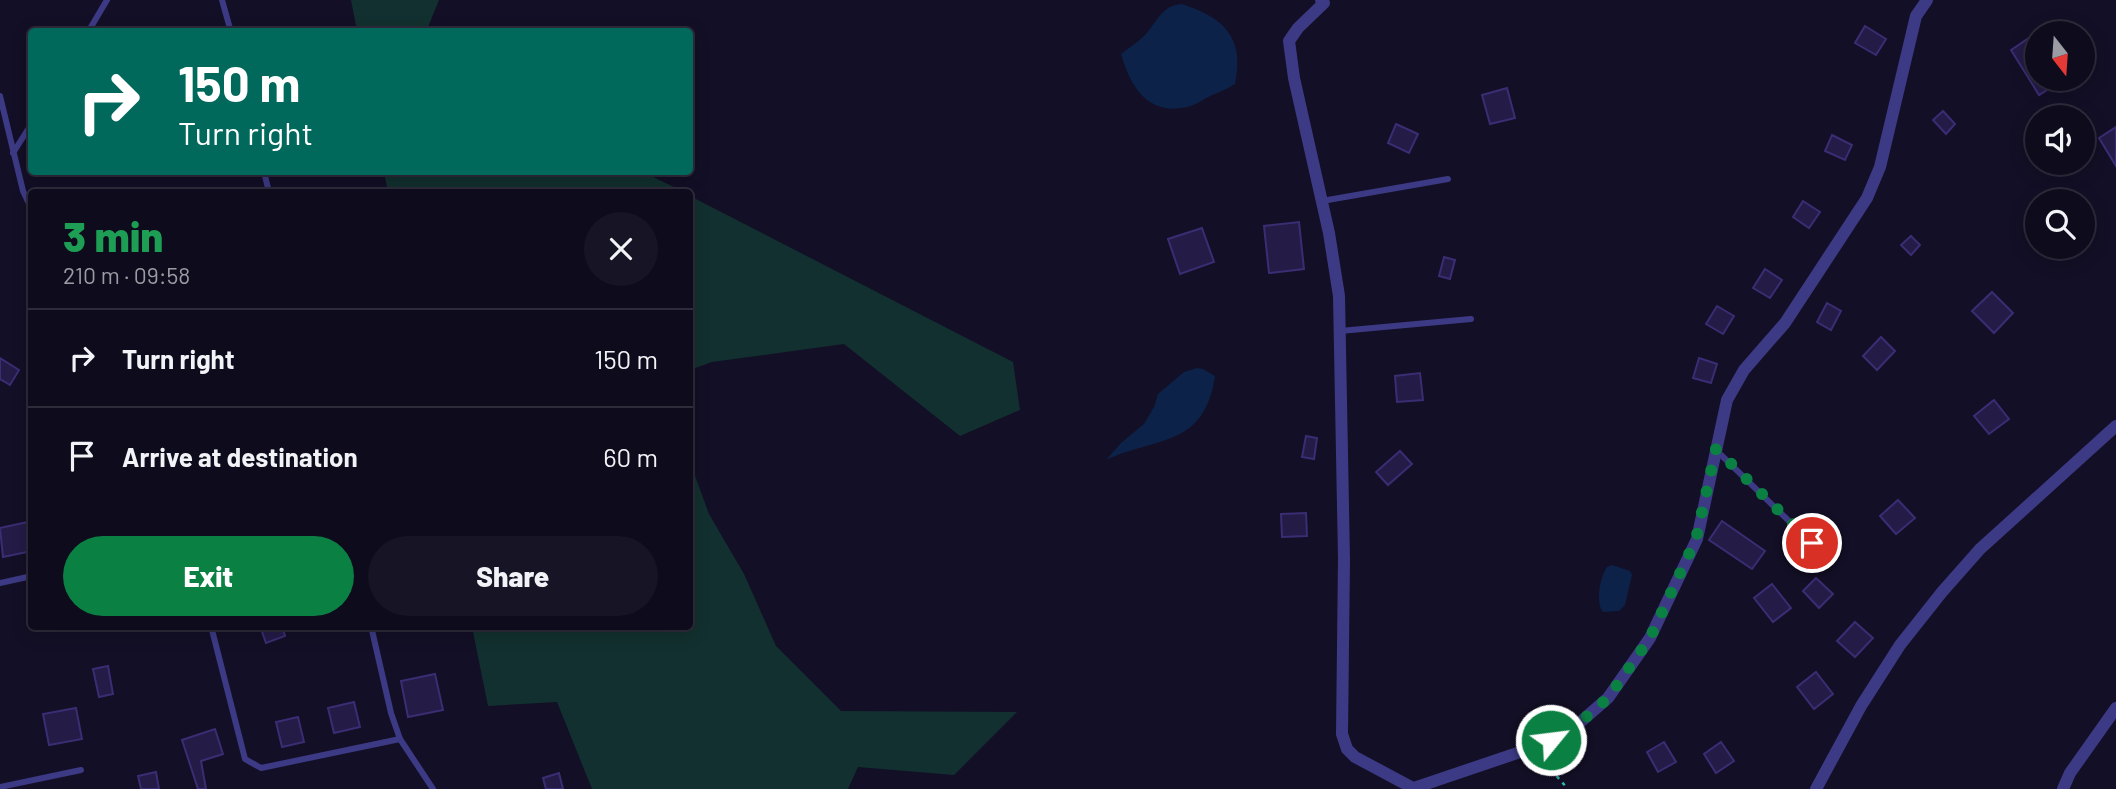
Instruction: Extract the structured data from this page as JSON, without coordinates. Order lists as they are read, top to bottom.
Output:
{
  "north": "bottom",
  "page": {
    "turn": ["150 m", "Turn right"],
    "heading": ["3 min", "210 m · 09:58"],
    "list": [
      {
        "name": "Turn right",
        "value": "150 m"
      },
      {
        "name": "Arrive at destination",
        "value": "60 m"
      }
    ],
    "buttons": ["Exit", "Share"]
  }
}
